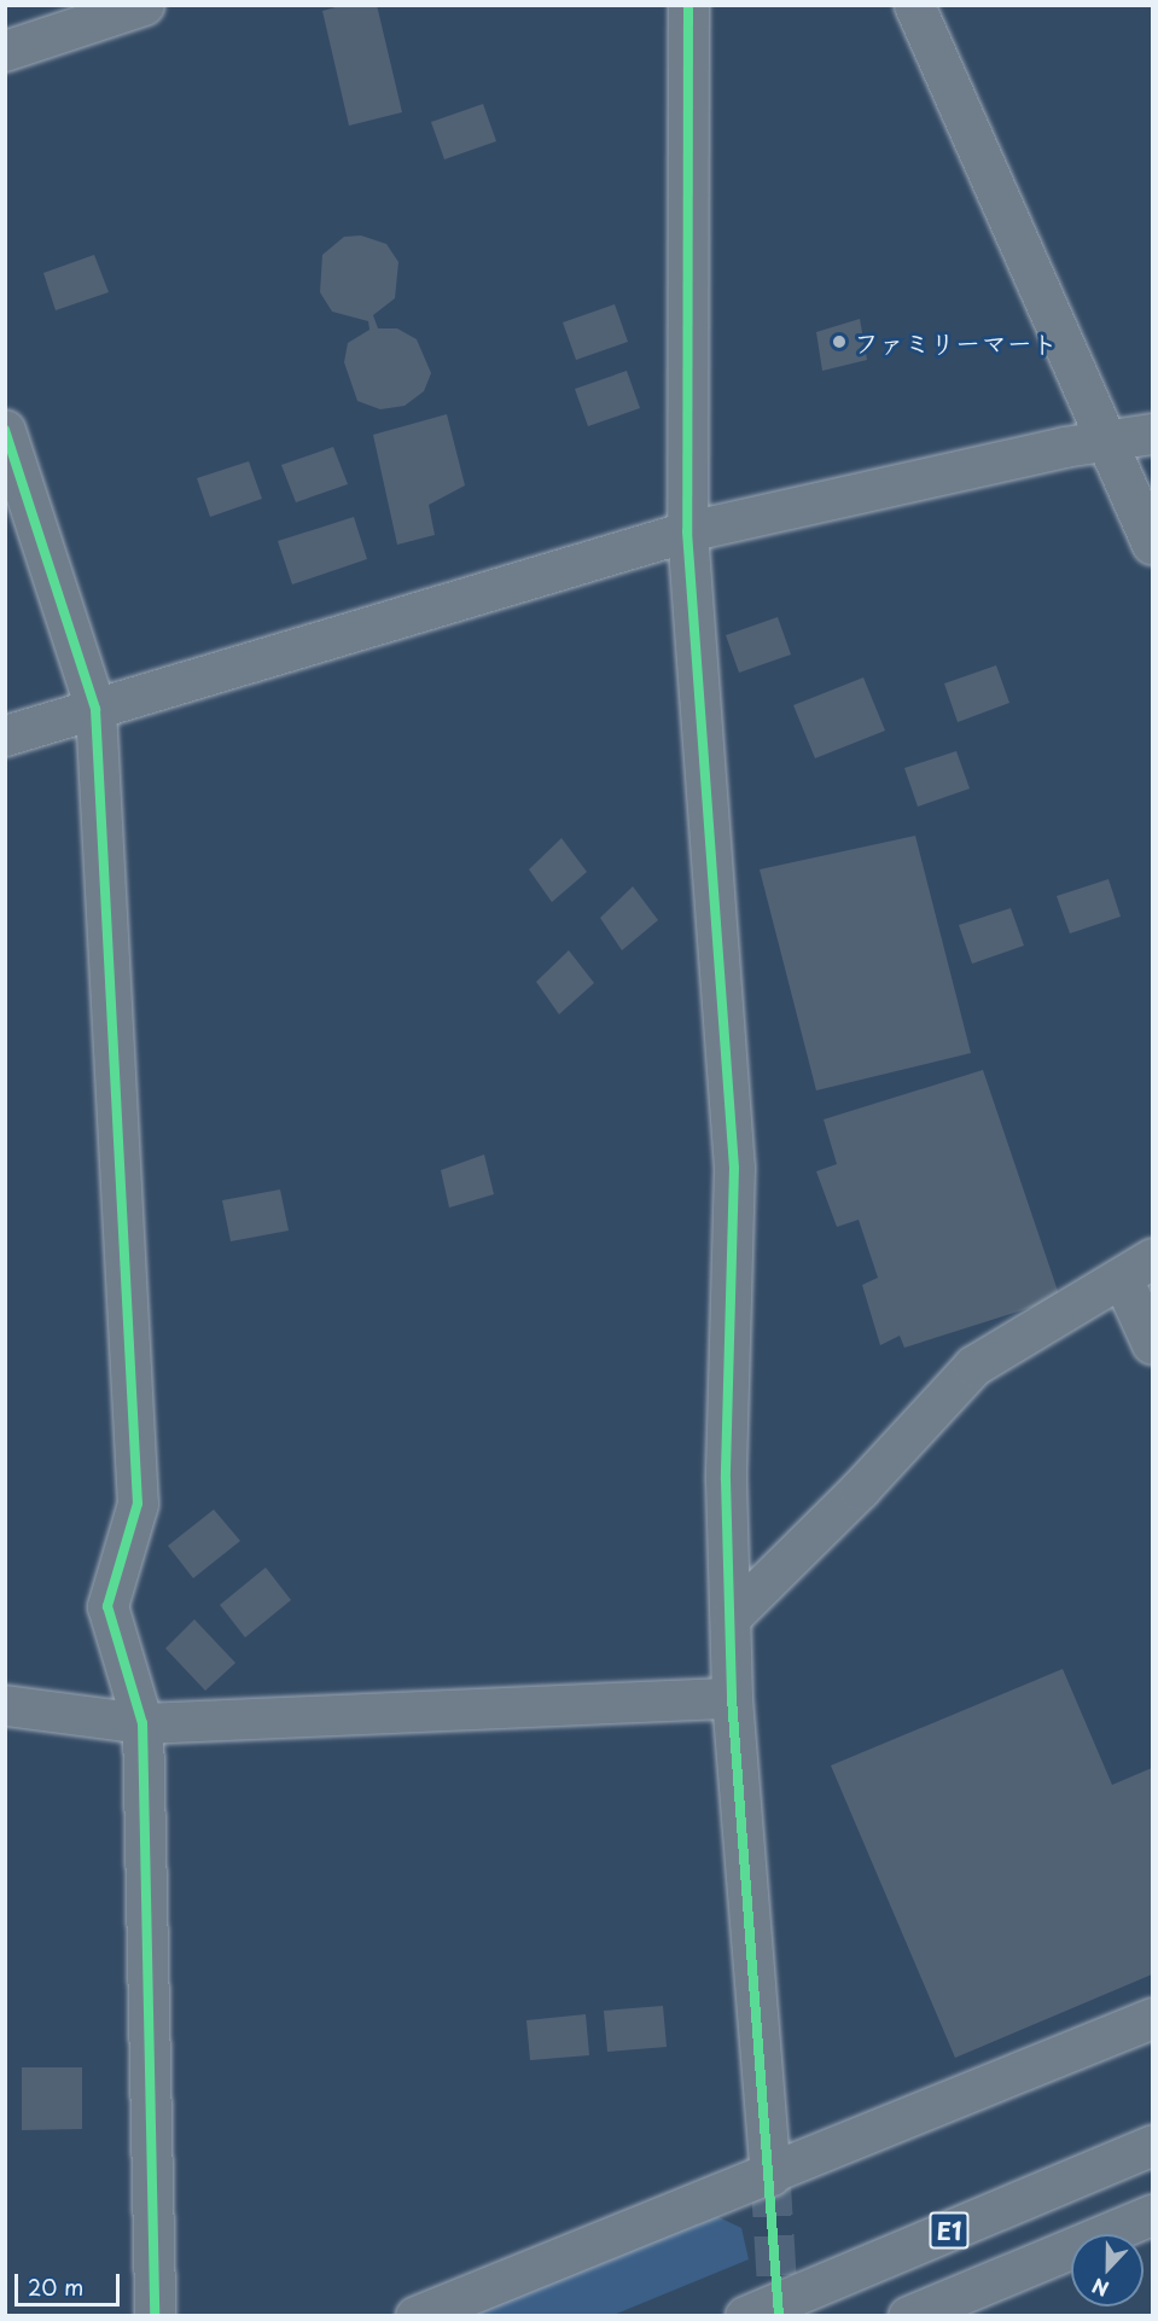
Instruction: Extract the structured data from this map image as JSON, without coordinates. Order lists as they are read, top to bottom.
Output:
{
  "streets": {
    "main road": ["E1"]
  },
  "places": ["ファミリーマート"],
  "scale_bar": "20 m",
  "north": "bottom"
}
